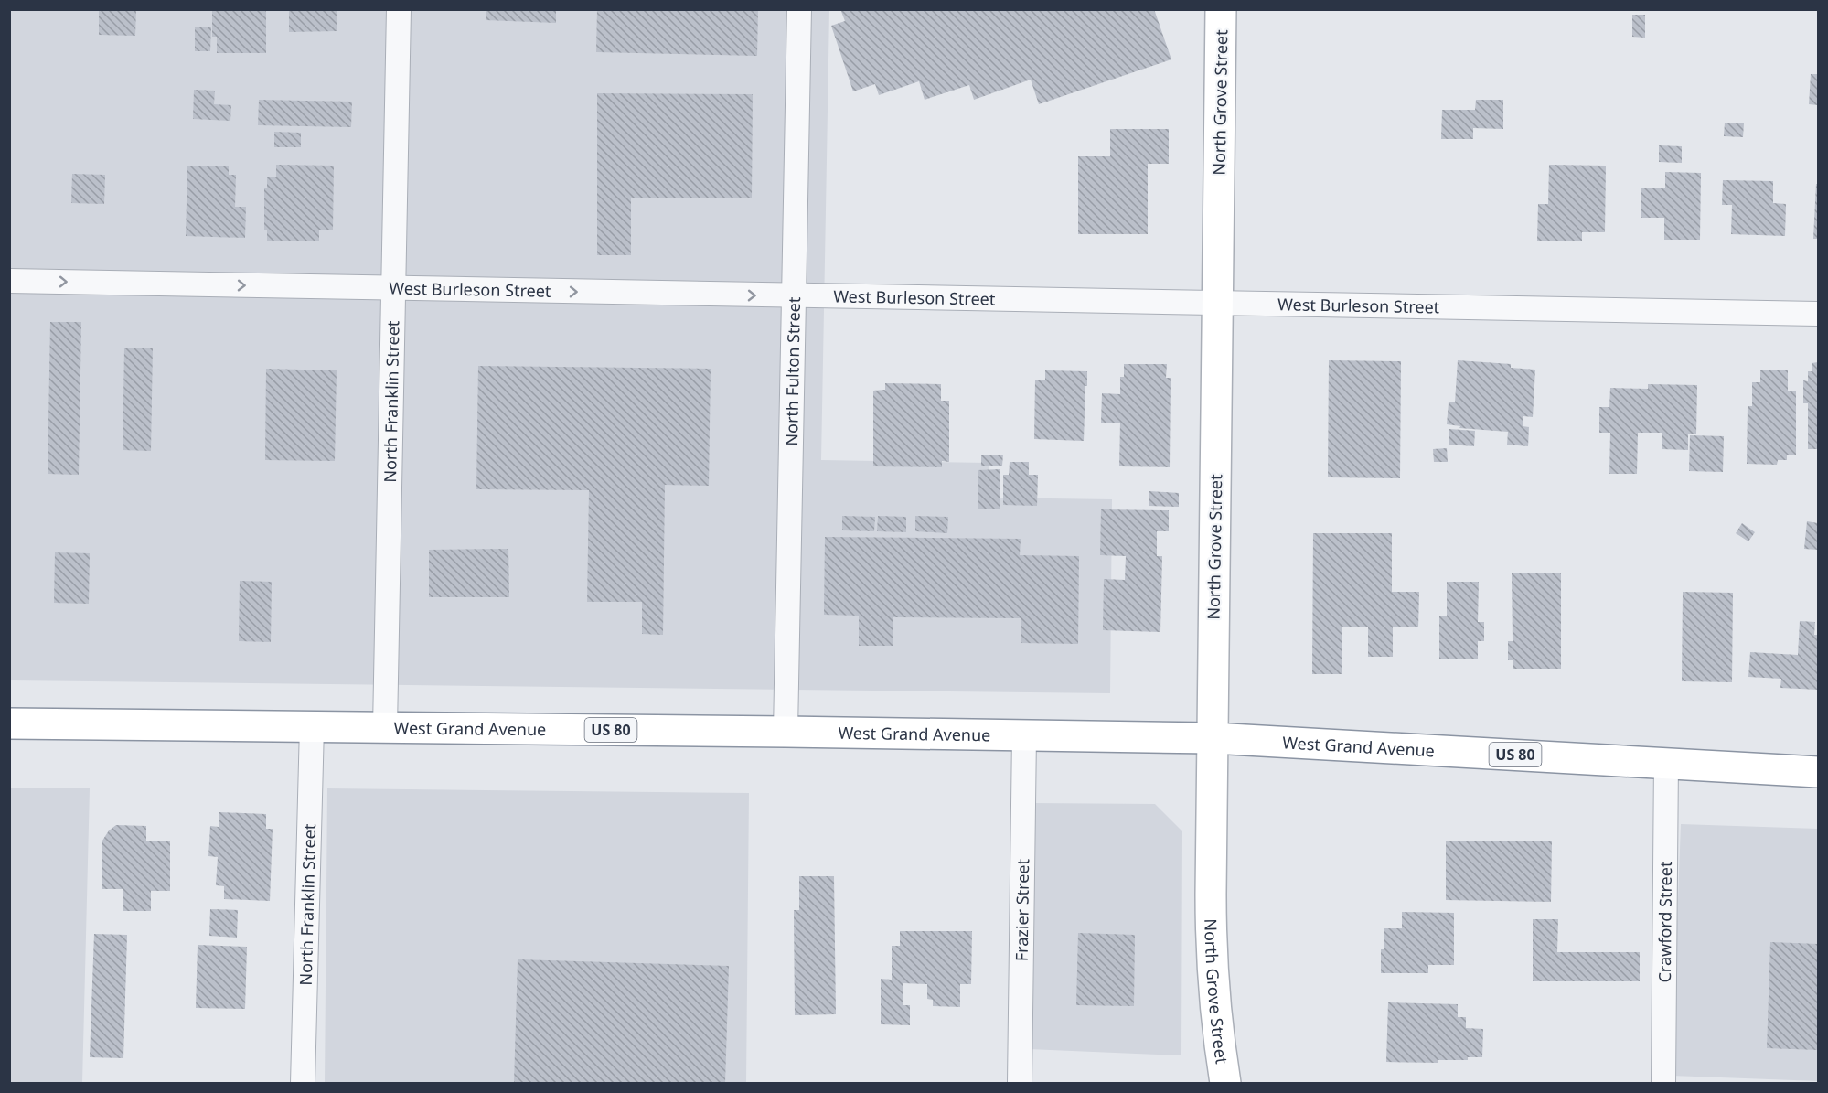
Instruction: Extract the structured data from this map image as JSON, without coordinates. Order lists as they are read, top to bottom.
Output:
{
  "streets": {
    "main road": ["North Grove Street", "West Grand Avenue", "US 80"],
    "street": [
      "West Burleson Street",
      "North Fulton Street",
      "North Franklin Street",
      "Frazier Street",
      "Crawford Street"
    ]
  },
  "crossings": [
    ["North Grove Street", "West Burleson Street"],
    ["North Grove Street", "West Grand Avenue"],
    ["West Burleson Street", "North Fulton Street"],
    ["West Burleson Street", "North Franklin Street"],
    ["North Fulton Street", "West Grand Avenue"],
    ["North Franklin Street", "West Grand Avenue"],
    ["West Grand Avenue", "Frazier Street"],
    ["West Grand Avenue", "Crawford Street"]
  ],
  "one_way": ["West Burleson Street"]
}
